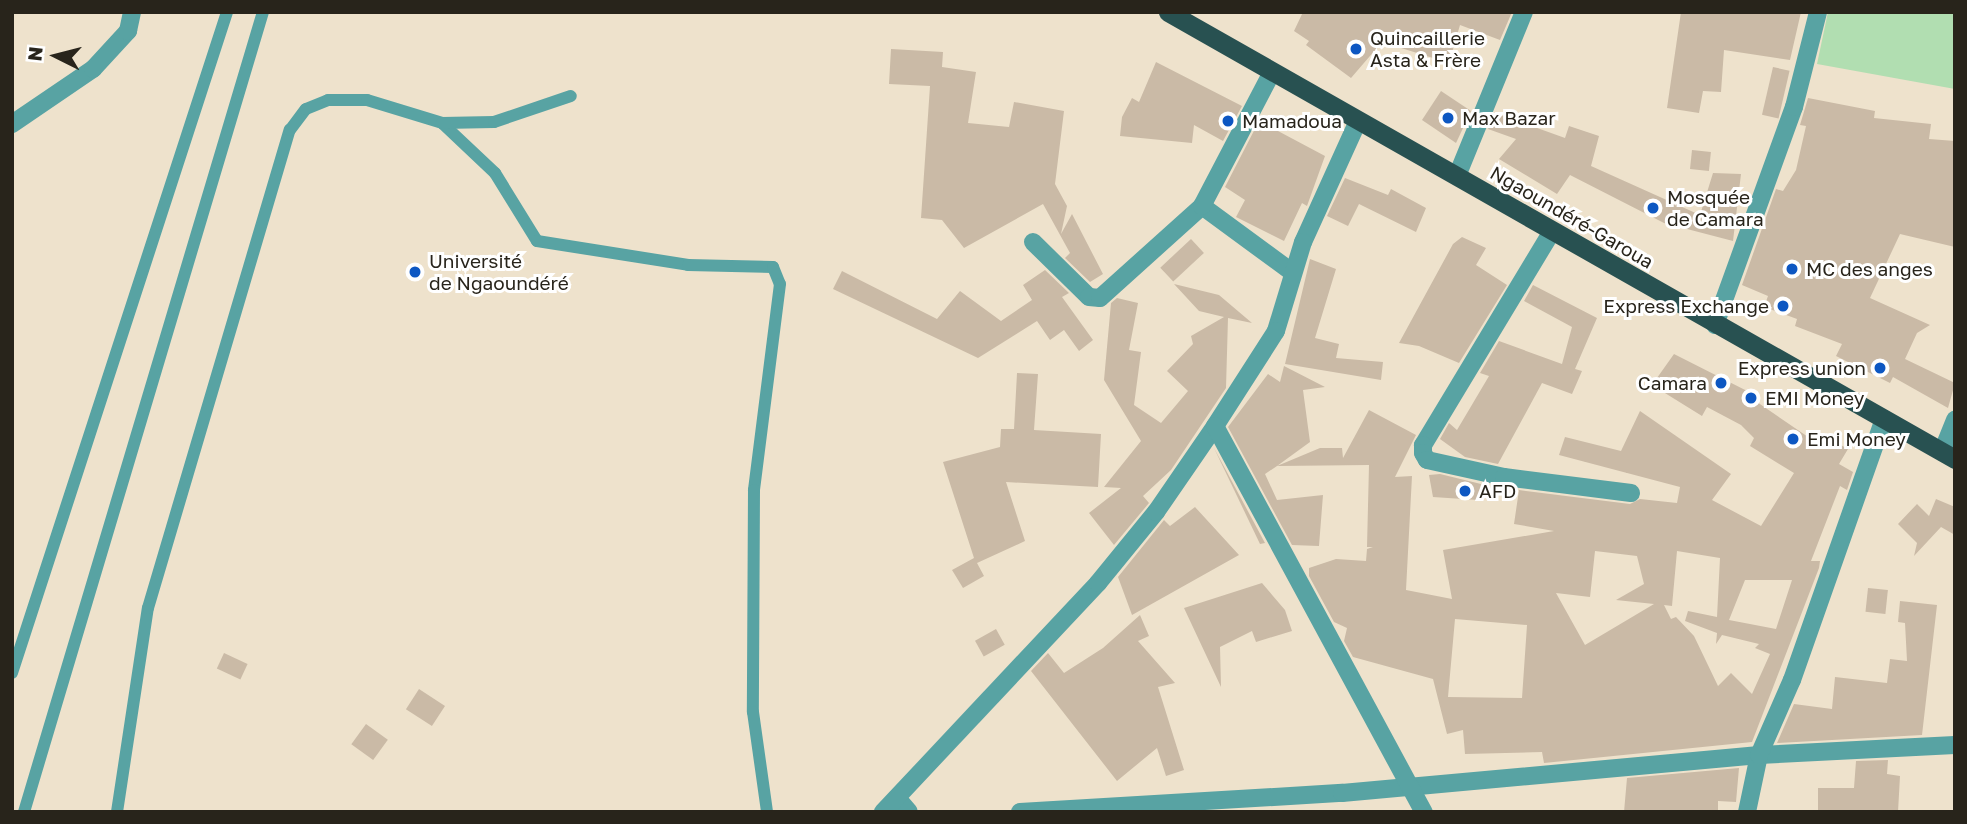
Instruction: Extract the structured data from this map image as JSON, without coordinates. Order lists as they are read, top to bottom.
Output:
{
  "streets": {
    "highway": ["Ngaoundéré-Garoua"]
  },
  "places": [
    "Quincaillerie Asta & Frère",
    "Max Bazar",
    "Mamadoua",
    "Mosquée de Camara",
    "MC des anges",
    "Université de Ngaoundéré",
    "Express Exchange",
    "Express union",
    "Camara",
    "EMI Money",
    "Emi Money",
    "AFD"
  ],
  "north": "left"
}
